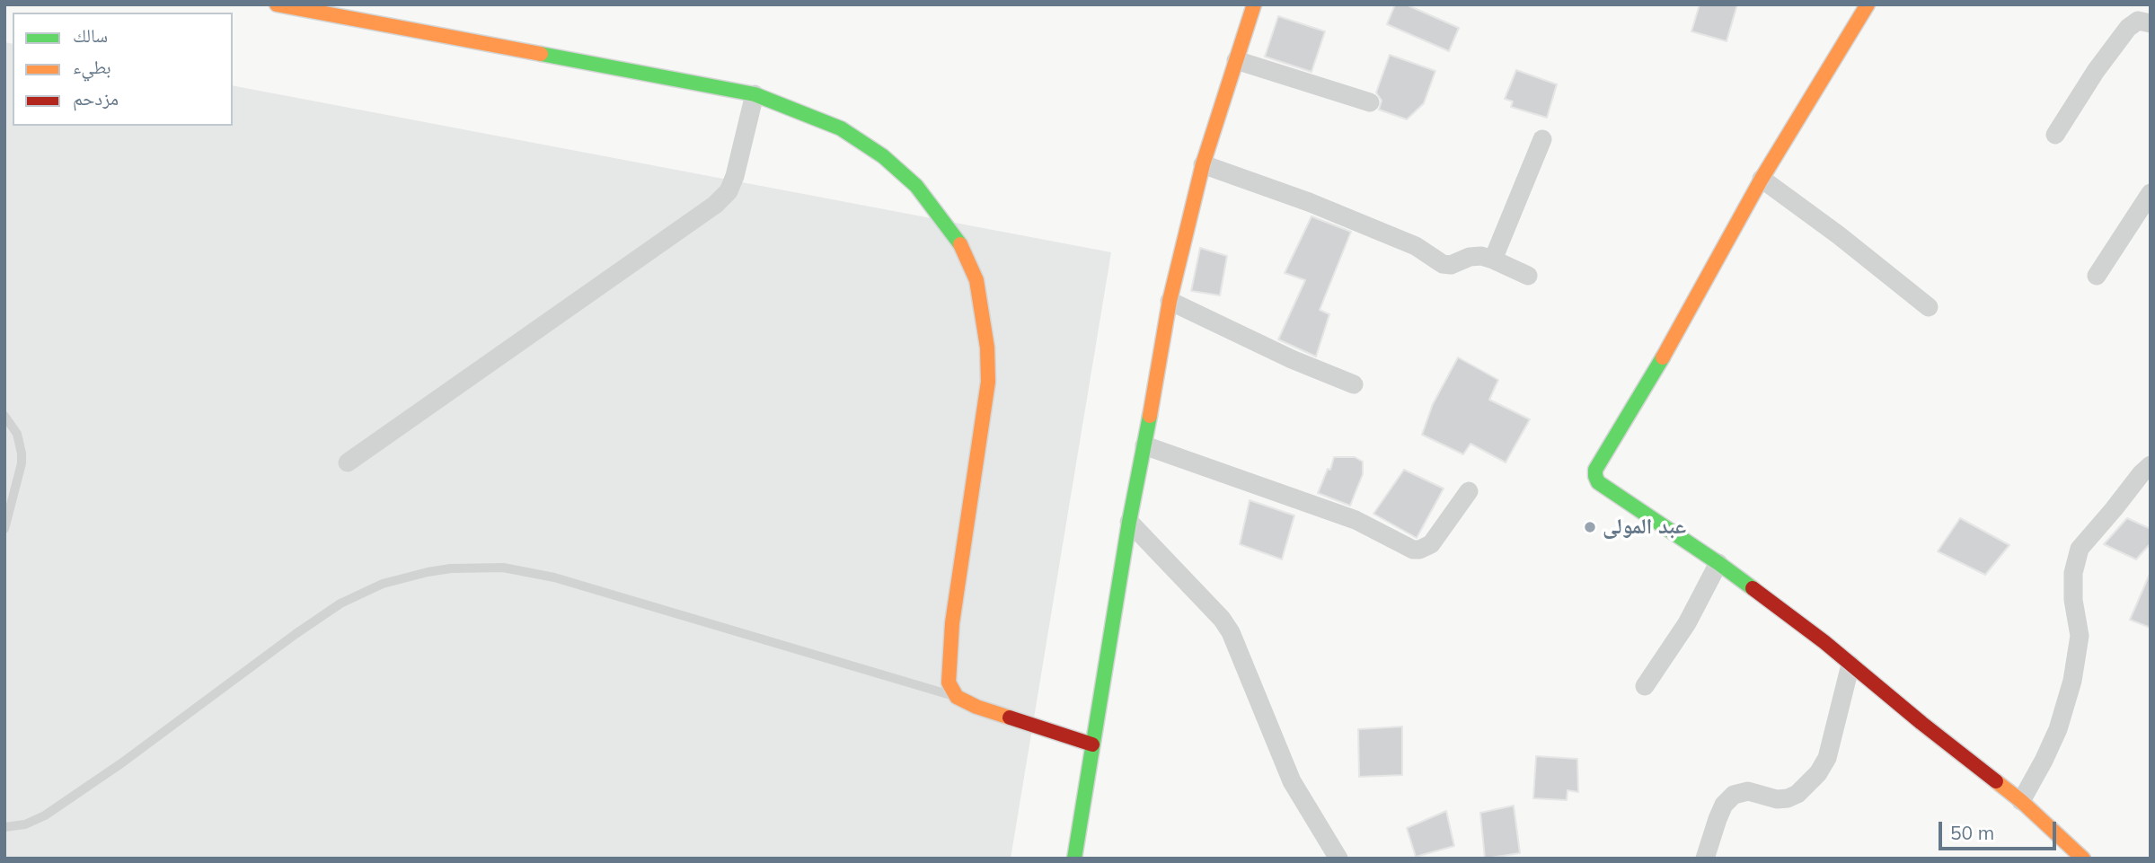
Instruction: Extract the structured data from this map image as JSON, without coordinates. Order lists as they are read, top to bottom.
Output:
{
  "places": ["عبد المولى"],
  "legend": ["سالك", "بطيء", "مزدحم"],
  "scale_bar": "50 m"
}
